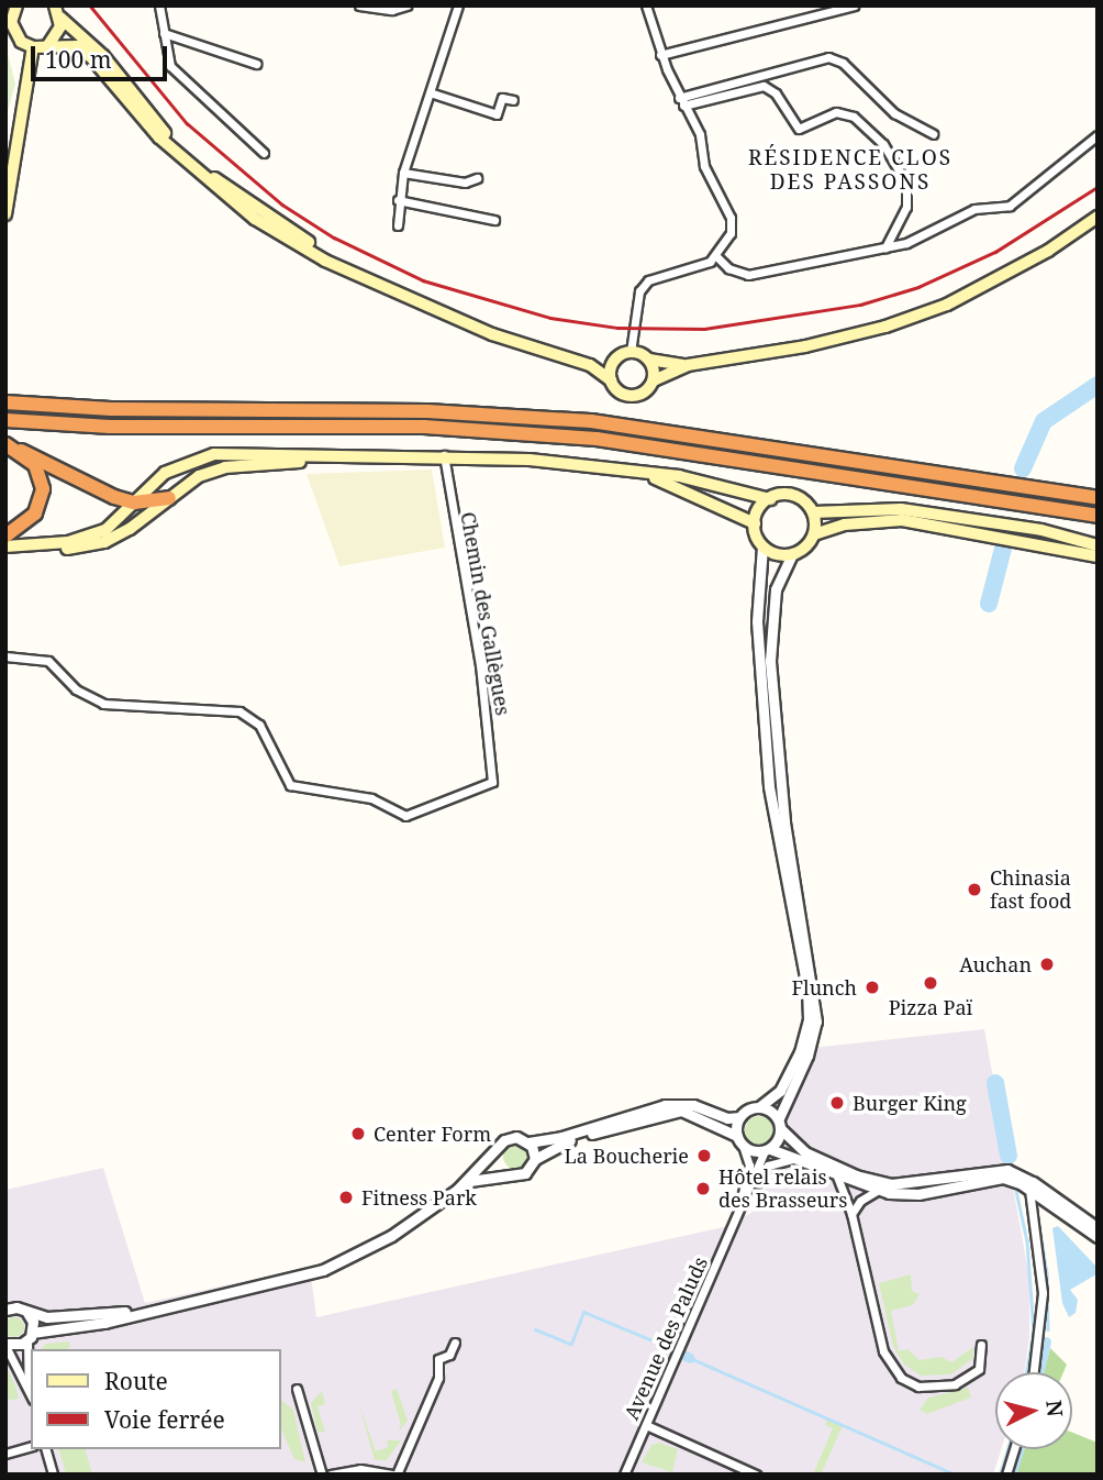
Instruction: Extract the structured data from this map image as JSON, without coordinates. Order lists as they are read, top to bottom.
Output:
{
  "streets": {
    "street": ["Chemin des Gallègues", "Avenue des Paluds"]
  },
  "districts": ["RÉSIDENCE CLOS DES PASSONS"],
  "places": [
    "Chinasia fast food",
    "Auchan",
    "Pizza Paï",
    "Flunch",
    "Burger King",
    "Center Form",
    "La Boucherie",
    "Hôtel relais des Brasseurs",
    "Fitness Park"
  ],
  "legend": ["Route", "Voie ferrée"],
  "scale_bar": "100 m",
  "north": "right"
}
